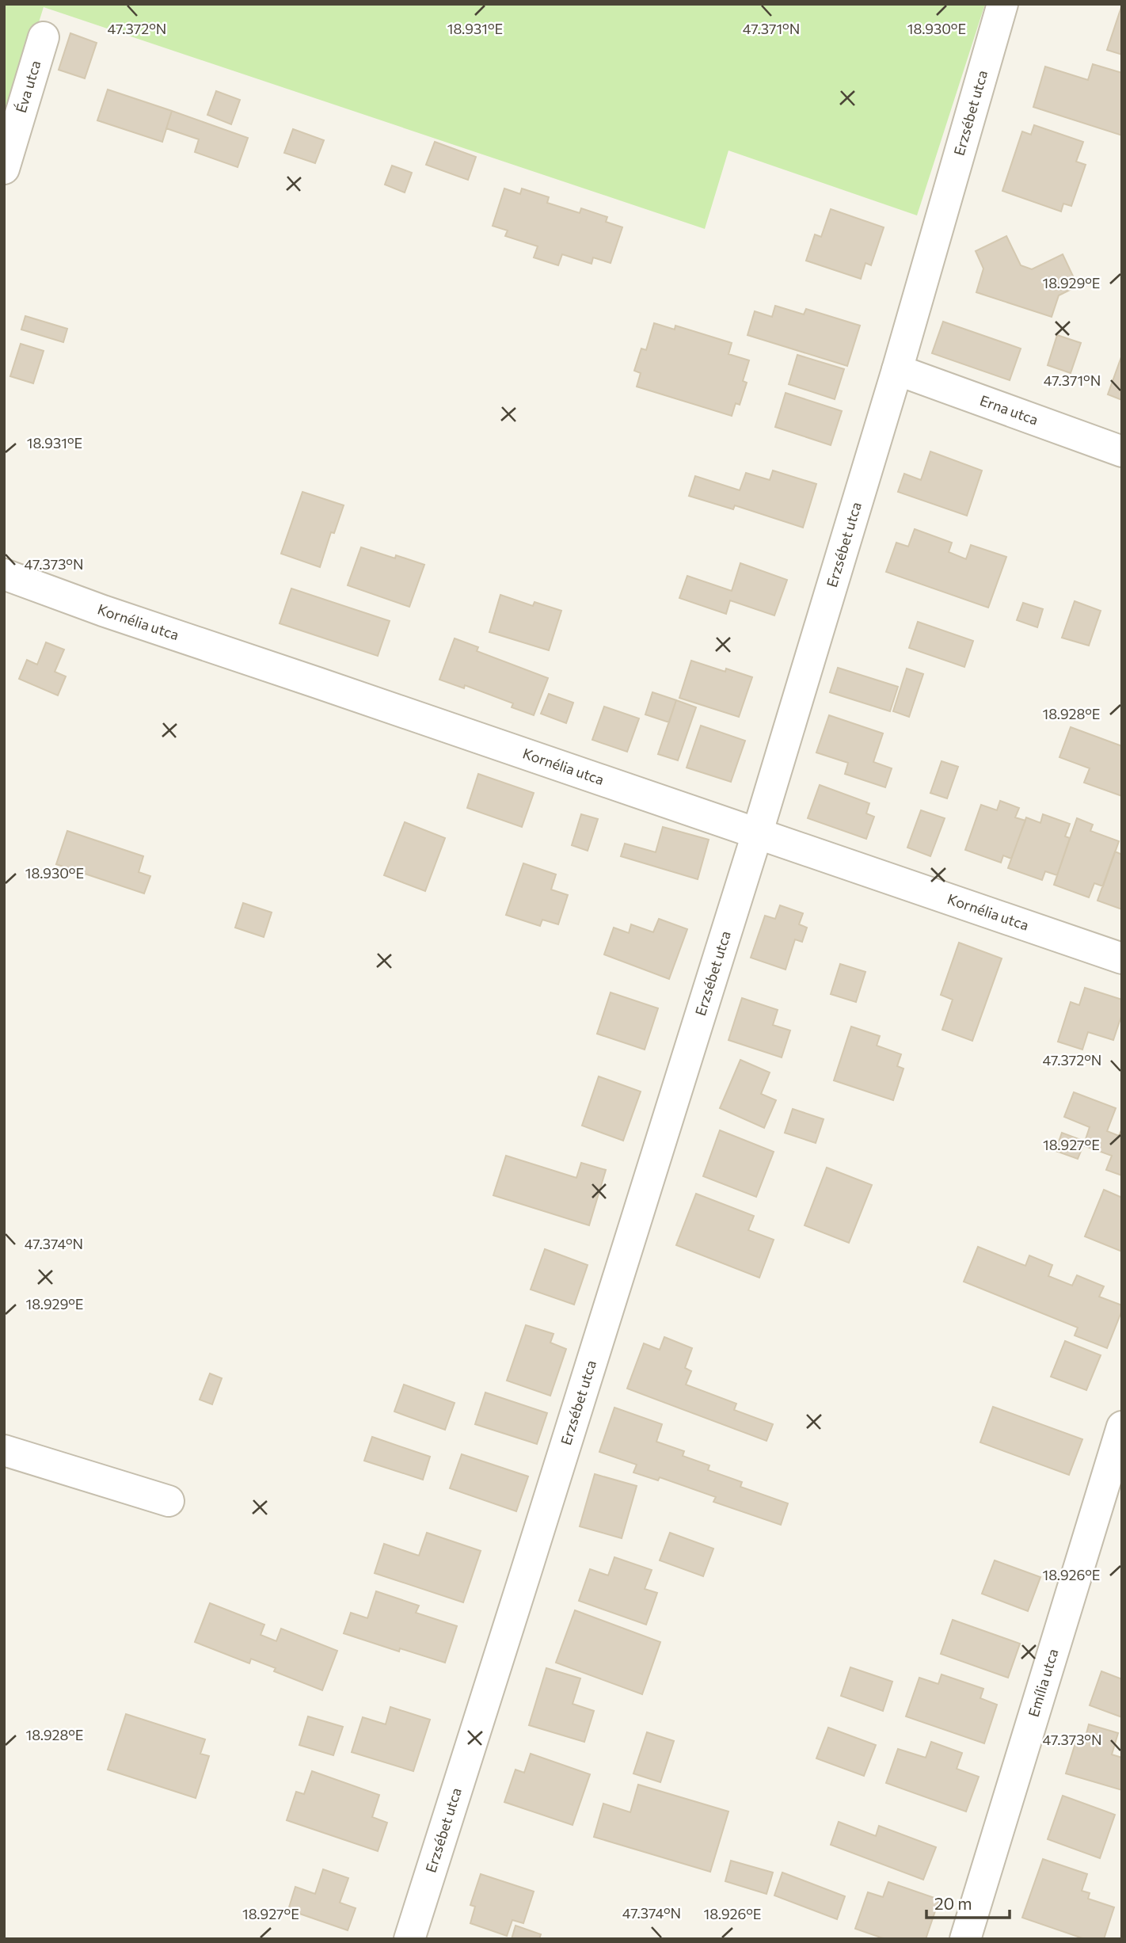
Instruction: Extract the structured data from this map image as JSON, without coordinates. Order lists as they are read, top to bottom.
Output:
{
  "streets": {
    "street": [
      "Éva utca",
      "Erzsébet utca",
      "Erna utca",
      "Kornélia utca",
      "Emília utca"
    ]
  },
  "crossings": [
    ["Erzsébet utca", "Erna utca"],
    ["Erzsébet utca", "Kornélia utca"]
  ],
  "scale_bar": "20 m",
  "coordinates": [
    "18.931°E",
    "18.930°E",
    "47.372°N",
    "47.371°N",
    "18.929°E",
    "47.373°N",
    "18.928°E",
    "18.927°E",
    "47.374°N",
    "18.926°E"
  ]
}
